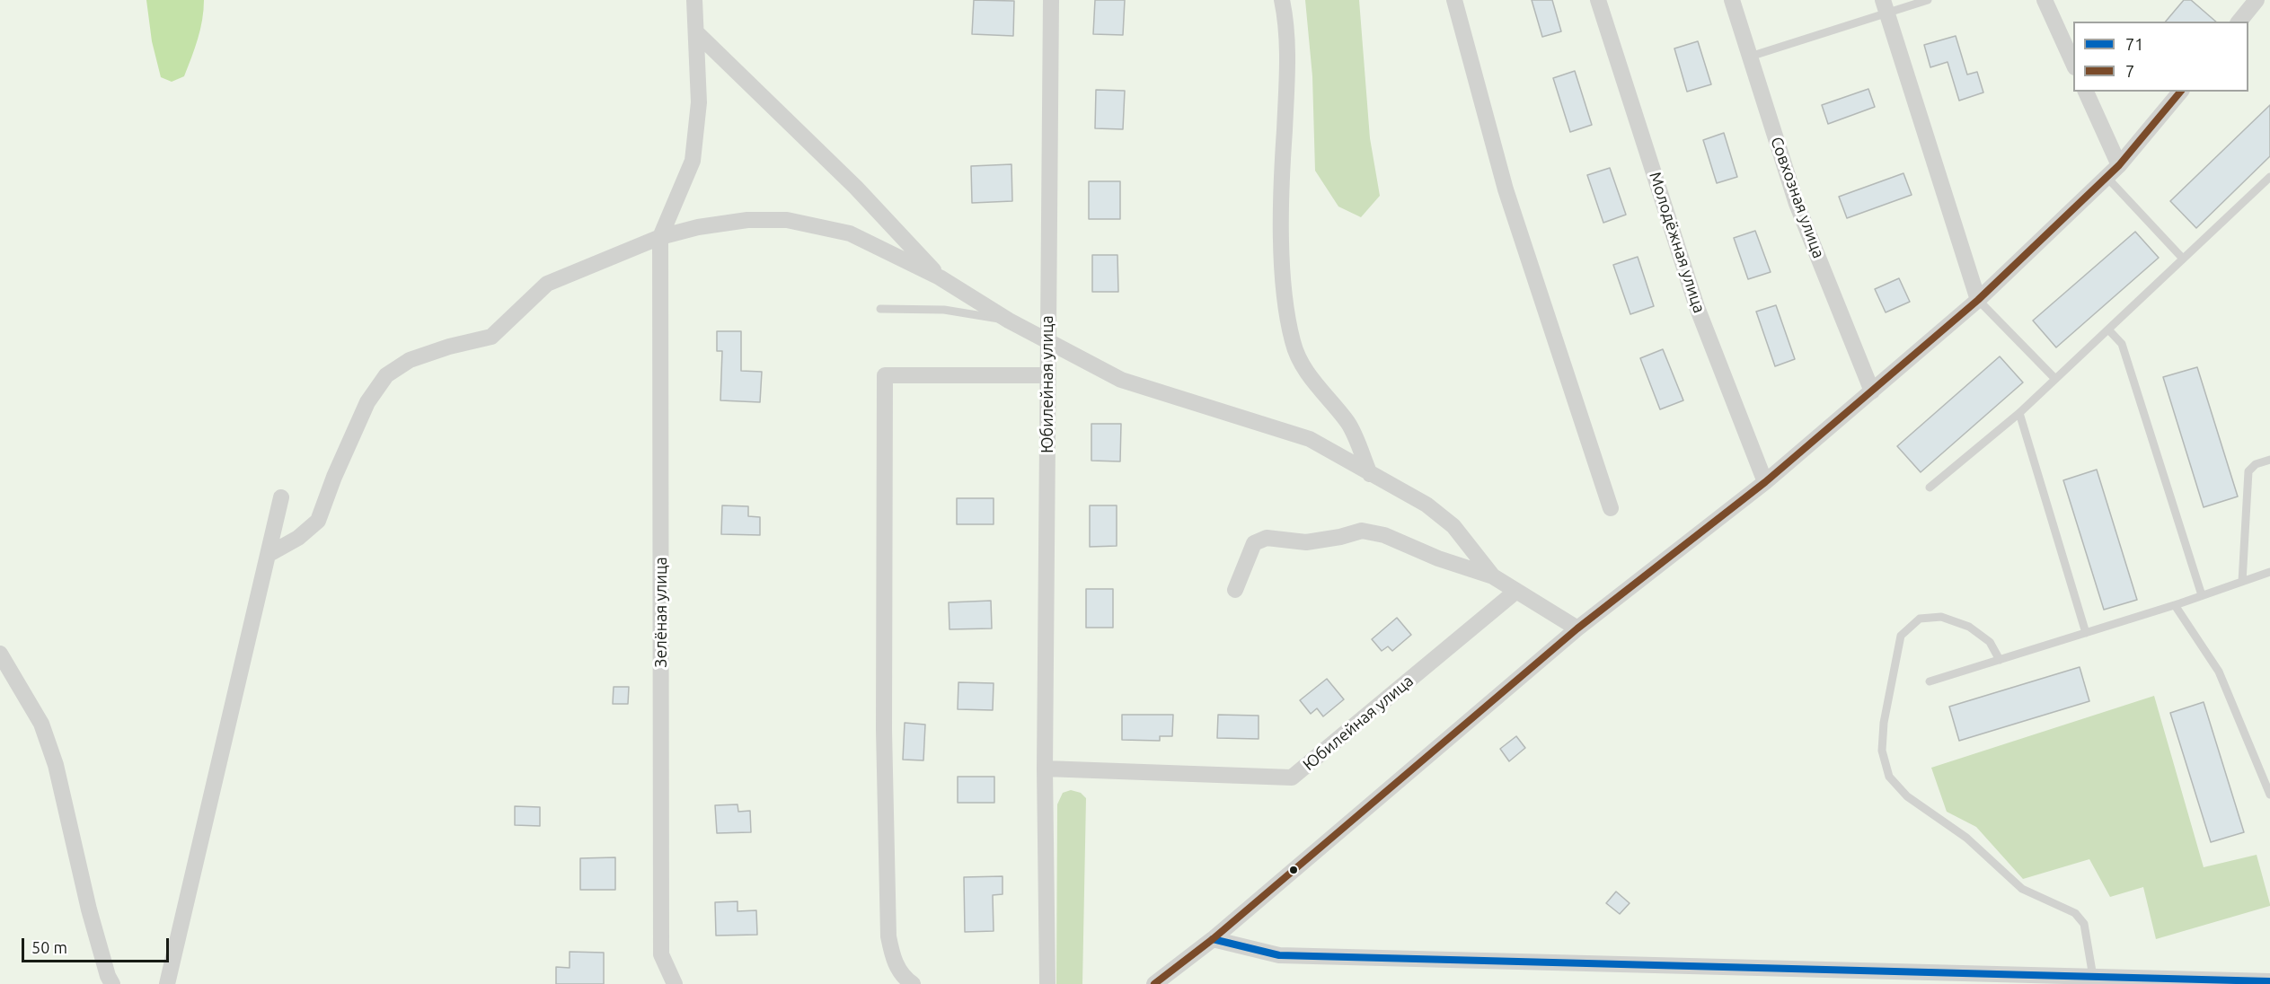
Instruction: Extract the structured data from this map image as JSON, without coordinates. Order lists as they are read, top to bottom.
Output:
{
  "streets": {
    "street": [
      "Совхозная улица",
      "Молодёжная улица",
      "Юбилейная улица",
      "Зелёная улица"
    ]
  },
  "lines": ["transit line 7", "transit line 71"],
  "legend": ["71", "7"],
  "scale_bar": "50 m"
}
